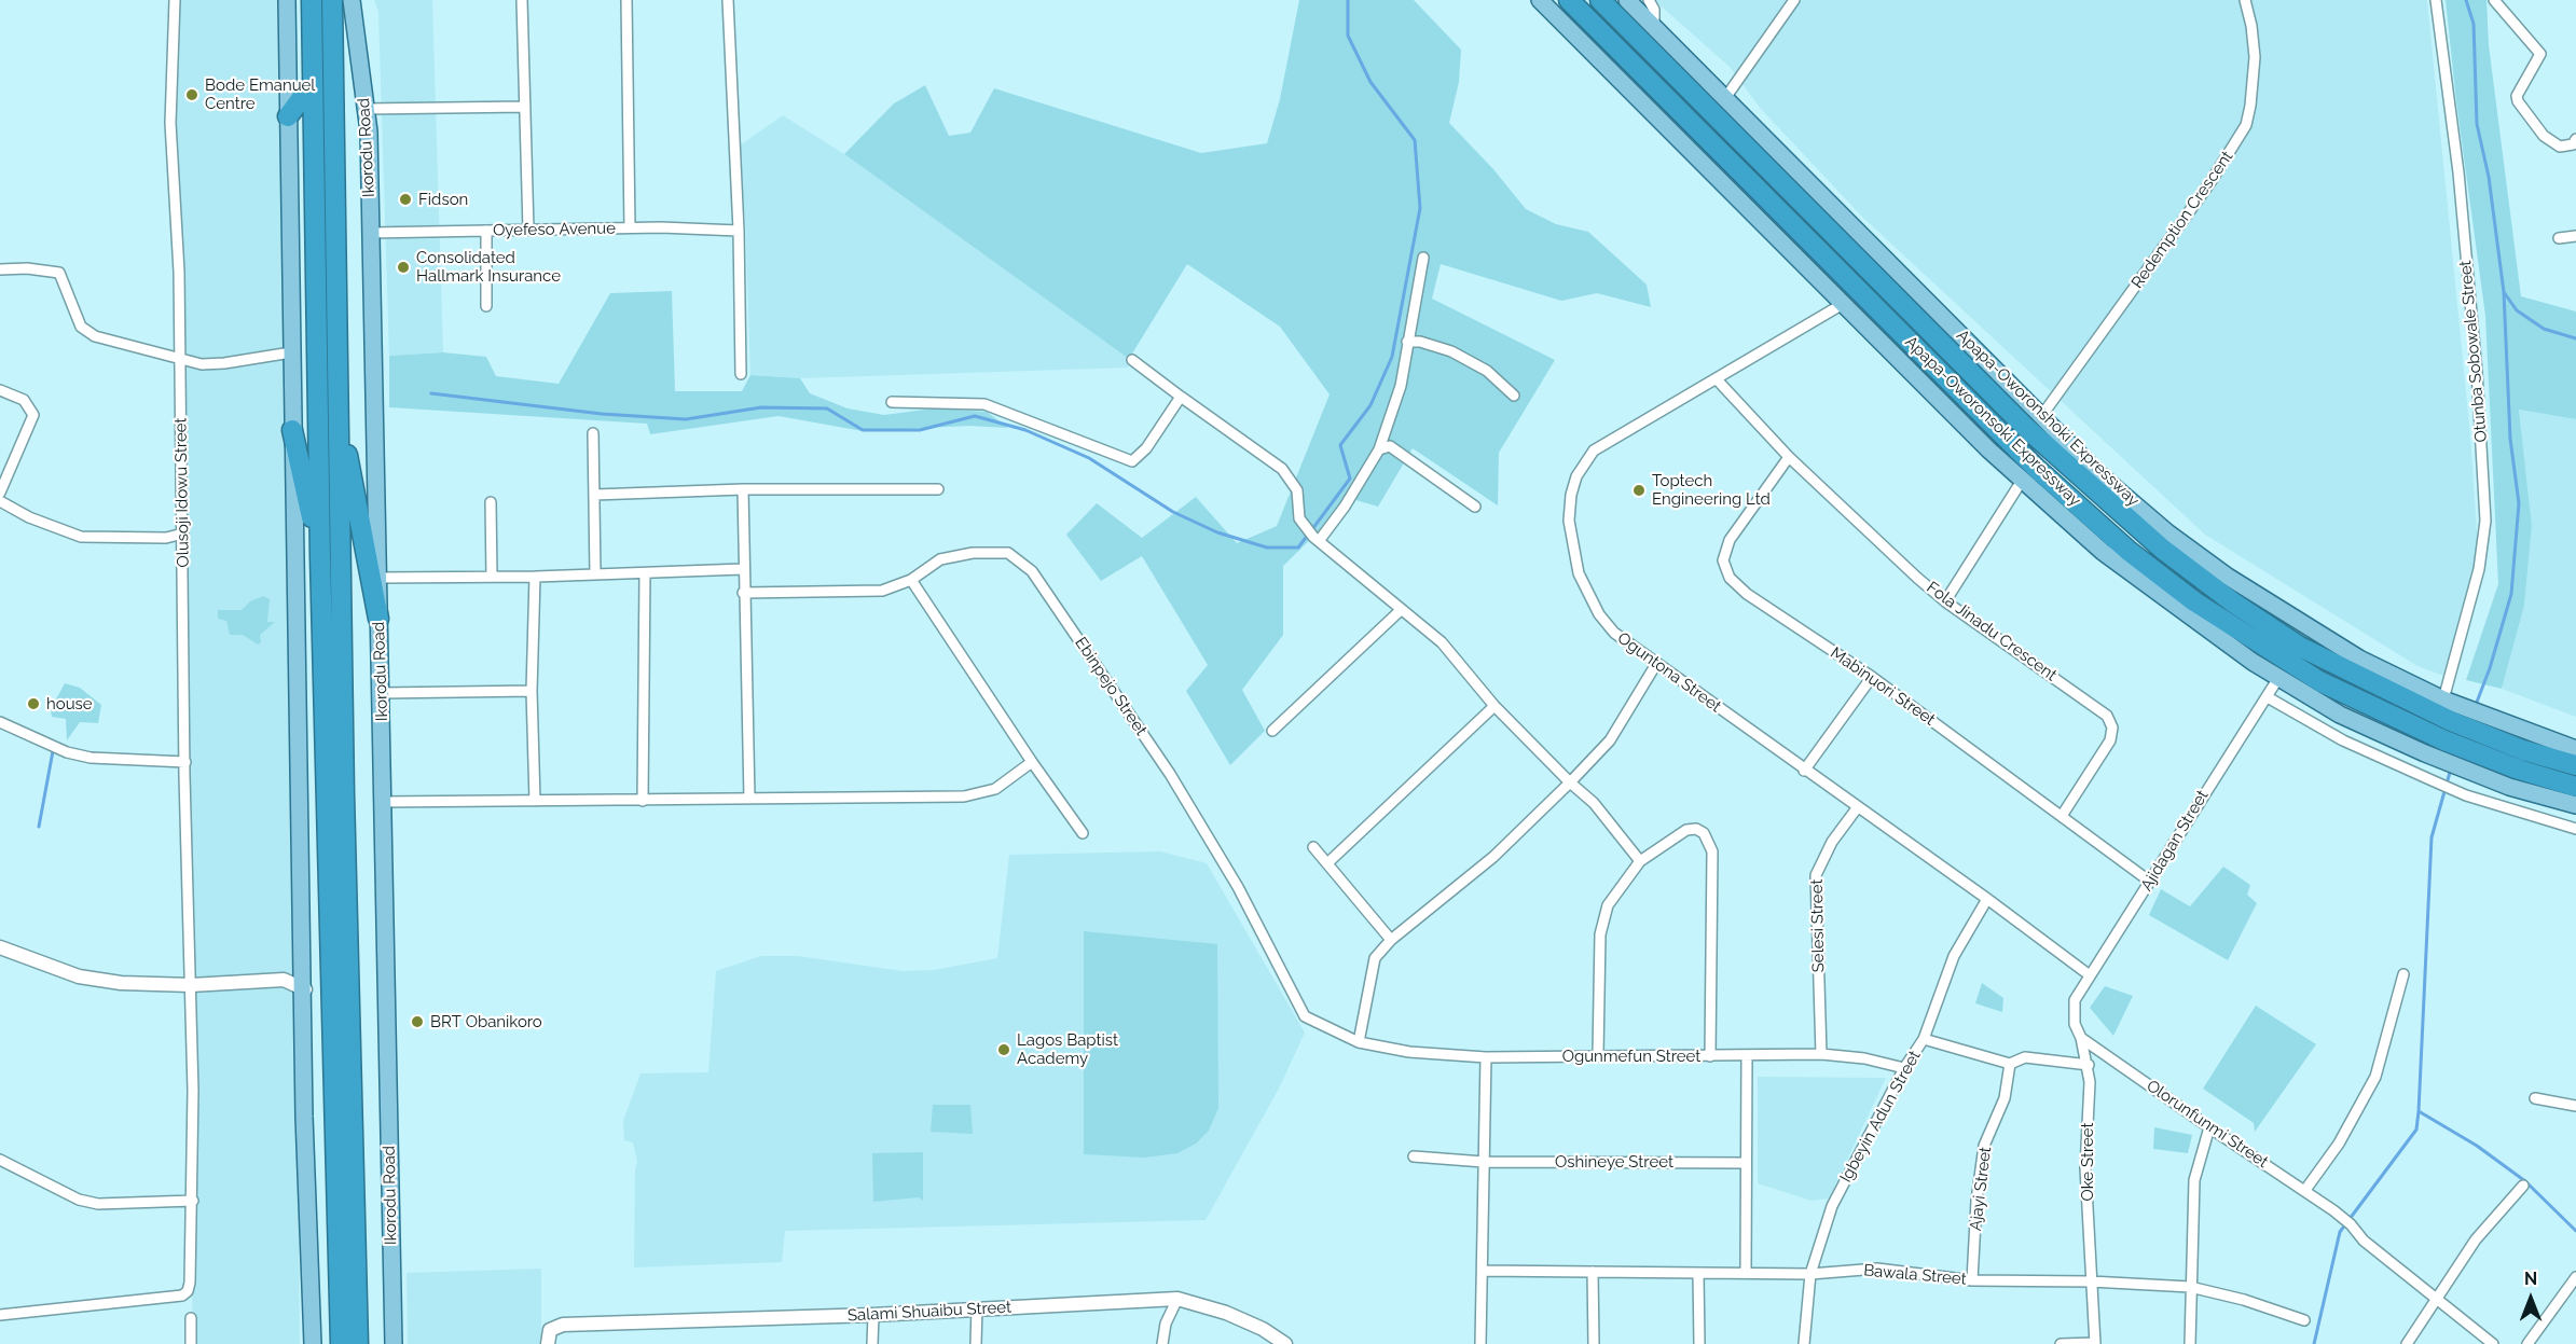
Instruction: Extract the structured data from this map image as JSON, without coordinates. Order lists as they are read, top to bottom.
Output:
{
  "streets": {
    "highway": ["Ikorodu Road", "Apapa-Oworonsoki Expressway"],
    "main road": ["Apapa-Oworonshoki Expressway"],
    "street": [
      "Redemption Crescent",
      "Oyefeso Avenue",
      "Otunba Sobowale Street",
      "Olusoji Idowu Street",
      "Fola Jinadu Crescent",
      "Oguntona Street",
      "Ebinpejo Street",
      "Mabinuori Street",
      "Ajidagan Street",
      "Selesi Street",
      "Ogunmefun Street",
      "Igbeyin Adun Street",
      "Olorunfunmi Street",
      "Oshineye Street",
      "Oke Street",
      "Ajayi Street",
      "Bawala Street",
      "Salami Shuaibu Street"
    ]
  },
  "crossings": [
    ["Ikorodu Road", "Oyefeso Avenue"],
    ["Redemption Crescent", "Apapa-Oworonshoki Expressway"],
    ["Otunba Sobowale Street", "Apapa-Oworonshoki Expressway"],
    ["Apapa-Oworonshoki Expressway", "Apapa-Oworonsoki Expressway"],
    ["Apapa-Oworonsoki Expressway", "Oguntona Street"],
    ["Apapa-Oworonsoki Expressway", "Ajidagan Street"],
    ["Fola Jinadu Crescent", "Oguntona Street"],
    ["Fola Jinadu Crescent", "Mabinuori Street"],
    ["Oguntona Street", "Ajidagan Street"],
    ["Oguntona Street", "Selesi Street"],
    ["Oguntona Street", "Igbeyin Adun Street"],
    ["Ebinpejo Street", "Ogunmefun Street"],
    ["Mabinuori Street", "Ajidagan Street"],
    ["Ajidagan Street", "Oke Street"],
    ["Selesi Street", "Ogunmefun Street"],
    ["Ogunmefun Street", "Igbeyin Adun Street"],
    ["Igbeyin Adun Street", "Bawala Street"],
    ["Olorunfunmi Street", "Oke Street"],
    ["Oke Street", "Bawala Street"],
    ["Ajayi Street", "Bawala Street"]
  ],
  "places": [
    "Bode Emanuel Centre",
    "Fidson",
    "Consolidated Hallmark Insurance",
    "Toptech Engineering Ltd",
    "house",
    "BRT Obanikoro",
    "Lagos Baptist Academy"
  ],
  "north": "top"
}
